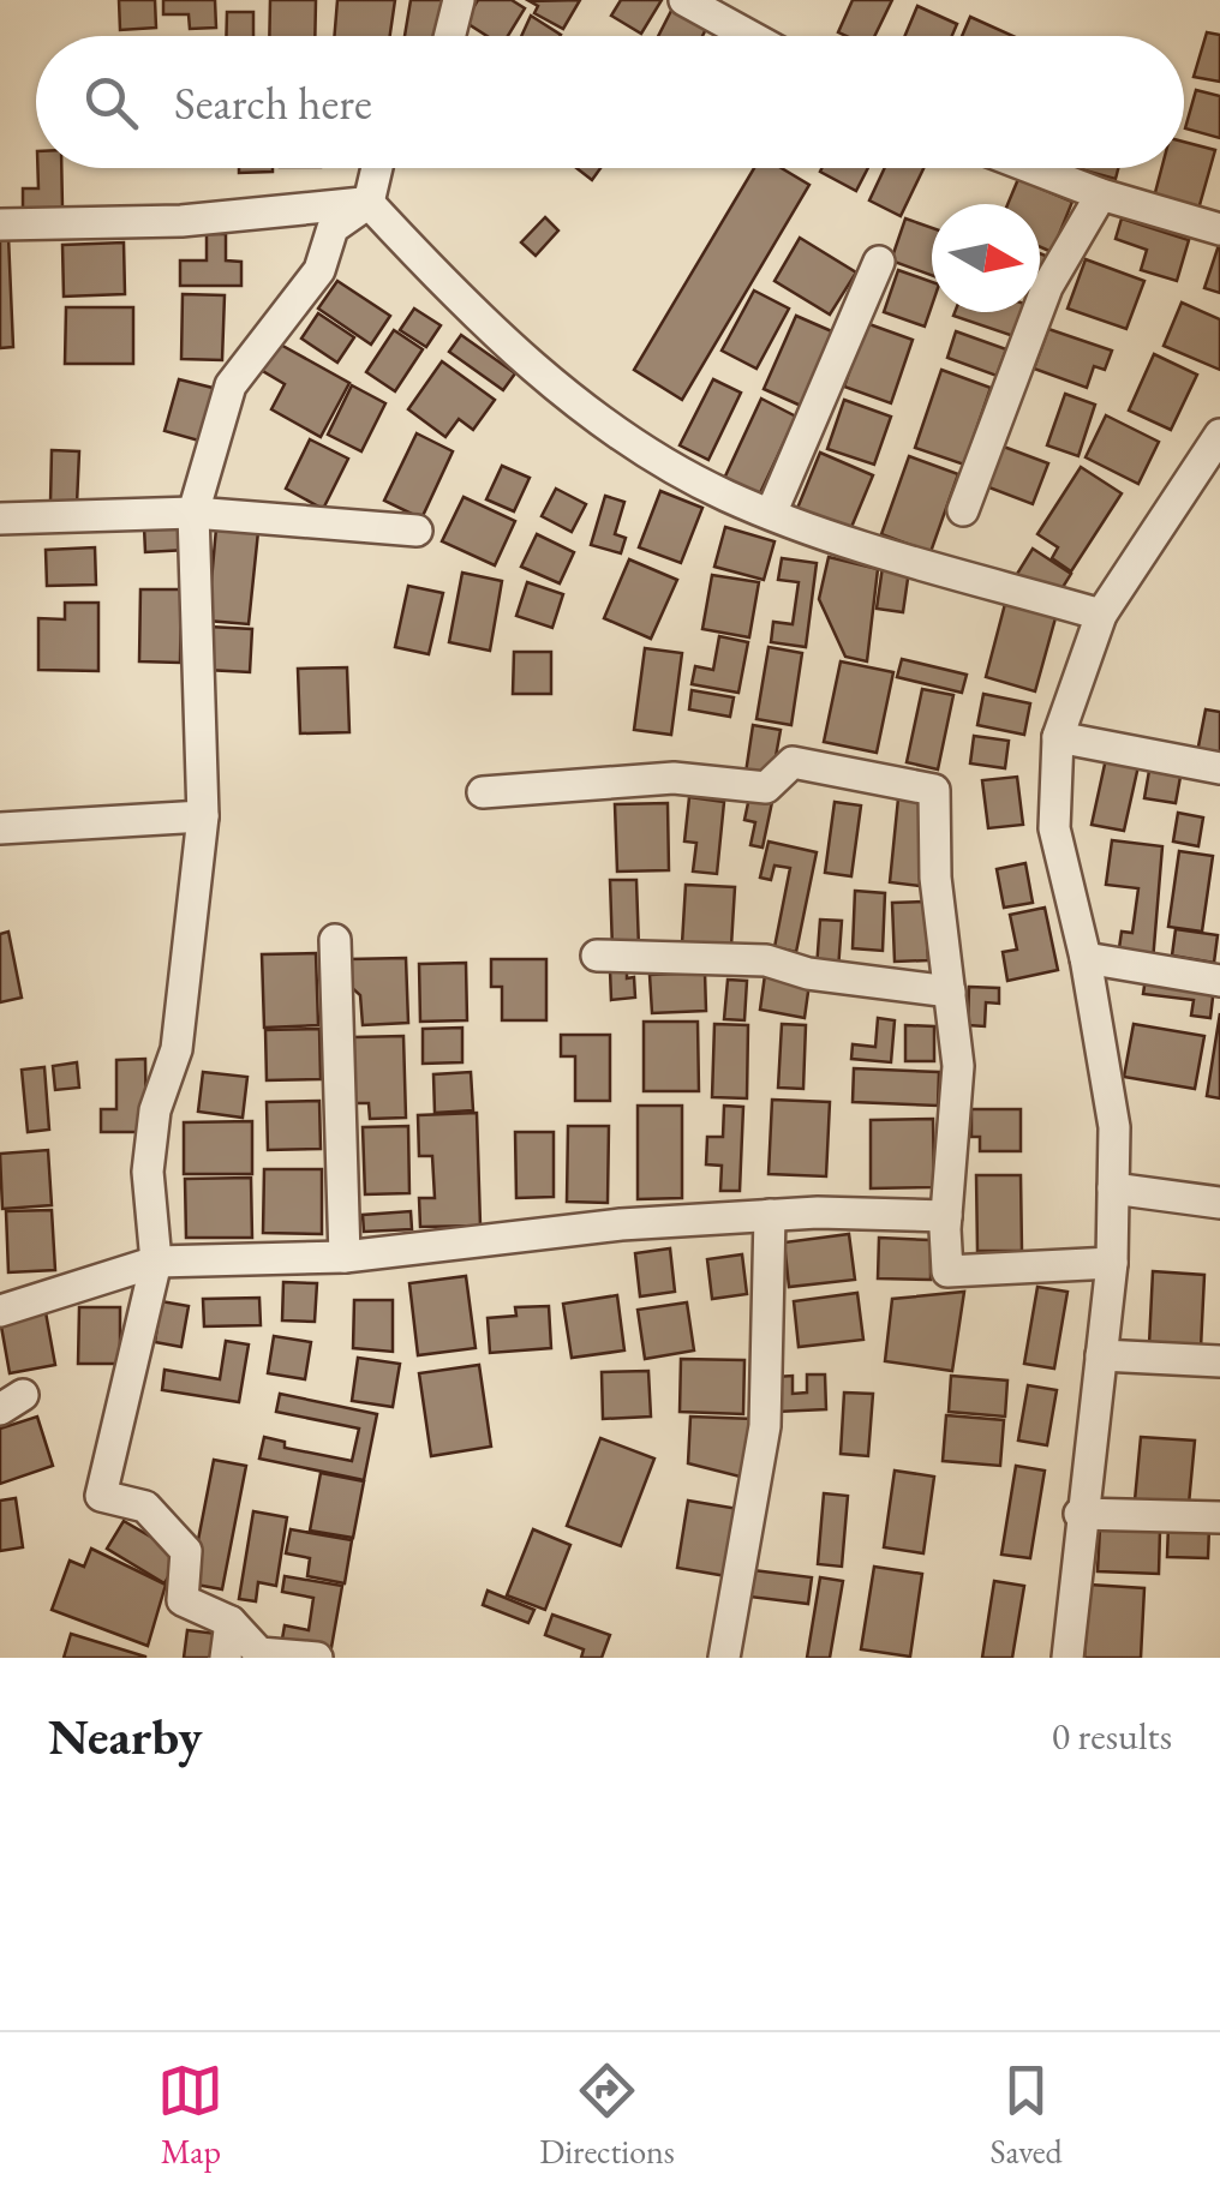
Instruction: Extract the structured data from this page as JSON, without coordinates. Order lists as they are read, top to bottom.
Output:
{
  "north": "right",
  "page": {
    "search": "Search here",
    "heading": ["Nearby", "0 results"],
    "nav": ["Map", "Directions", "Saved"]
  }
}
